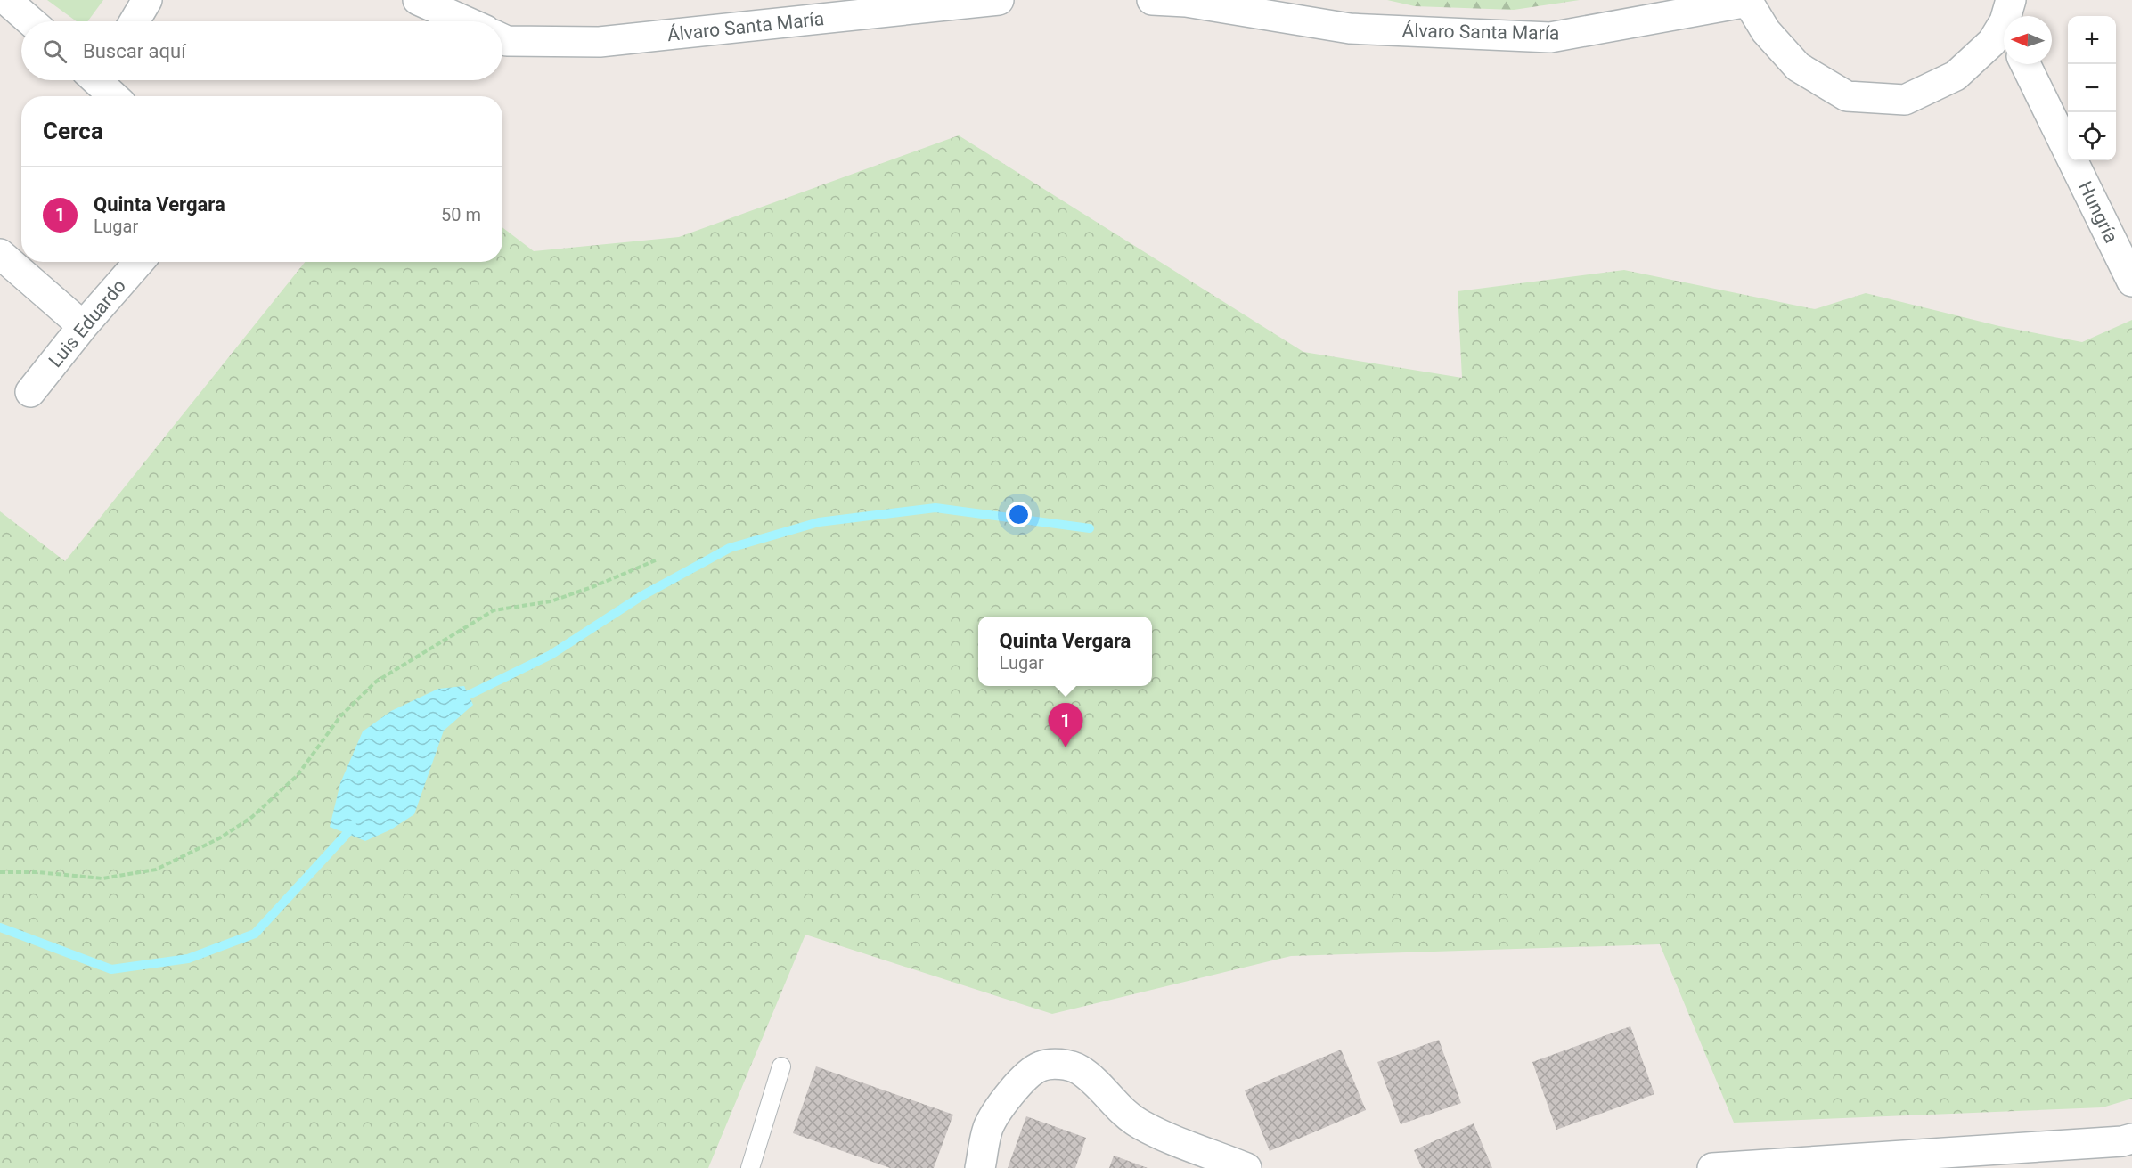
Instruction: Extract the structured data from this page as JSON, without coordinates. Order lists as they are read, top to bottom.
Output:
{
  "streets": {
    "street": ["Álvaro Santa María", "Hungría", "Luis Eduardo"]
  },
  "north": "left",
  "page": {
    "map_buttons": ["+", "−"],
    "search": "Buscar aquí",
    "heading": "Cerca",
    "list": [
      {
        "mark": "1",
        "name": "Quinta Vergara",
        "note": "Lugar",
        "value": "50 m"
      }
    ],
    "popup": ["Quinta Vergara", "Lugar"],
    "pins": "1"
  }
}
